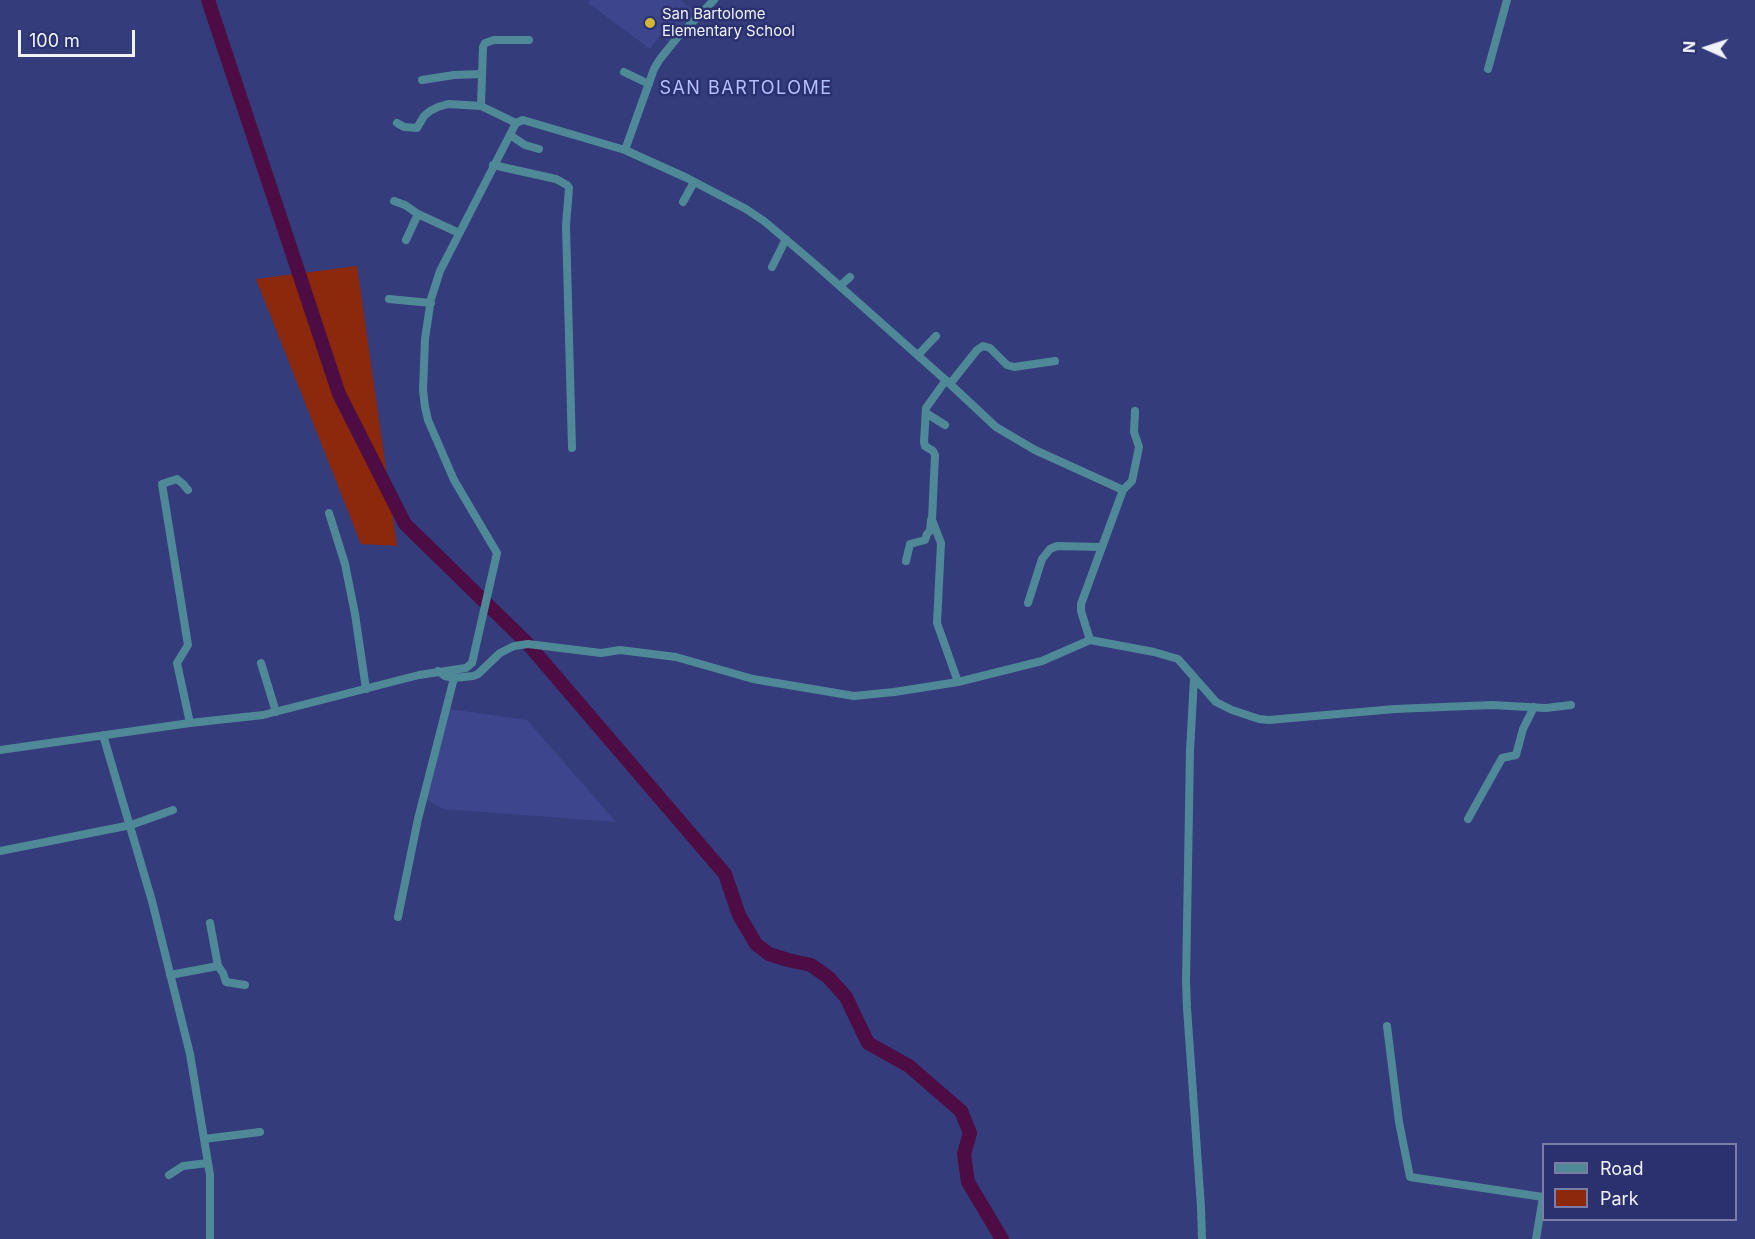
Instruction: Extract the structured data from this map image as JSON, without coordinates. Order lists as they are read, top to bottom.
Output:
{
  "districts": ["SAN BARTOLOME"],
  "places": ["San Bartolome Elementary School"],
  "legend": ["Road", "Park"],
  "scale_bar": "100 m",
  "north": "left"
}
